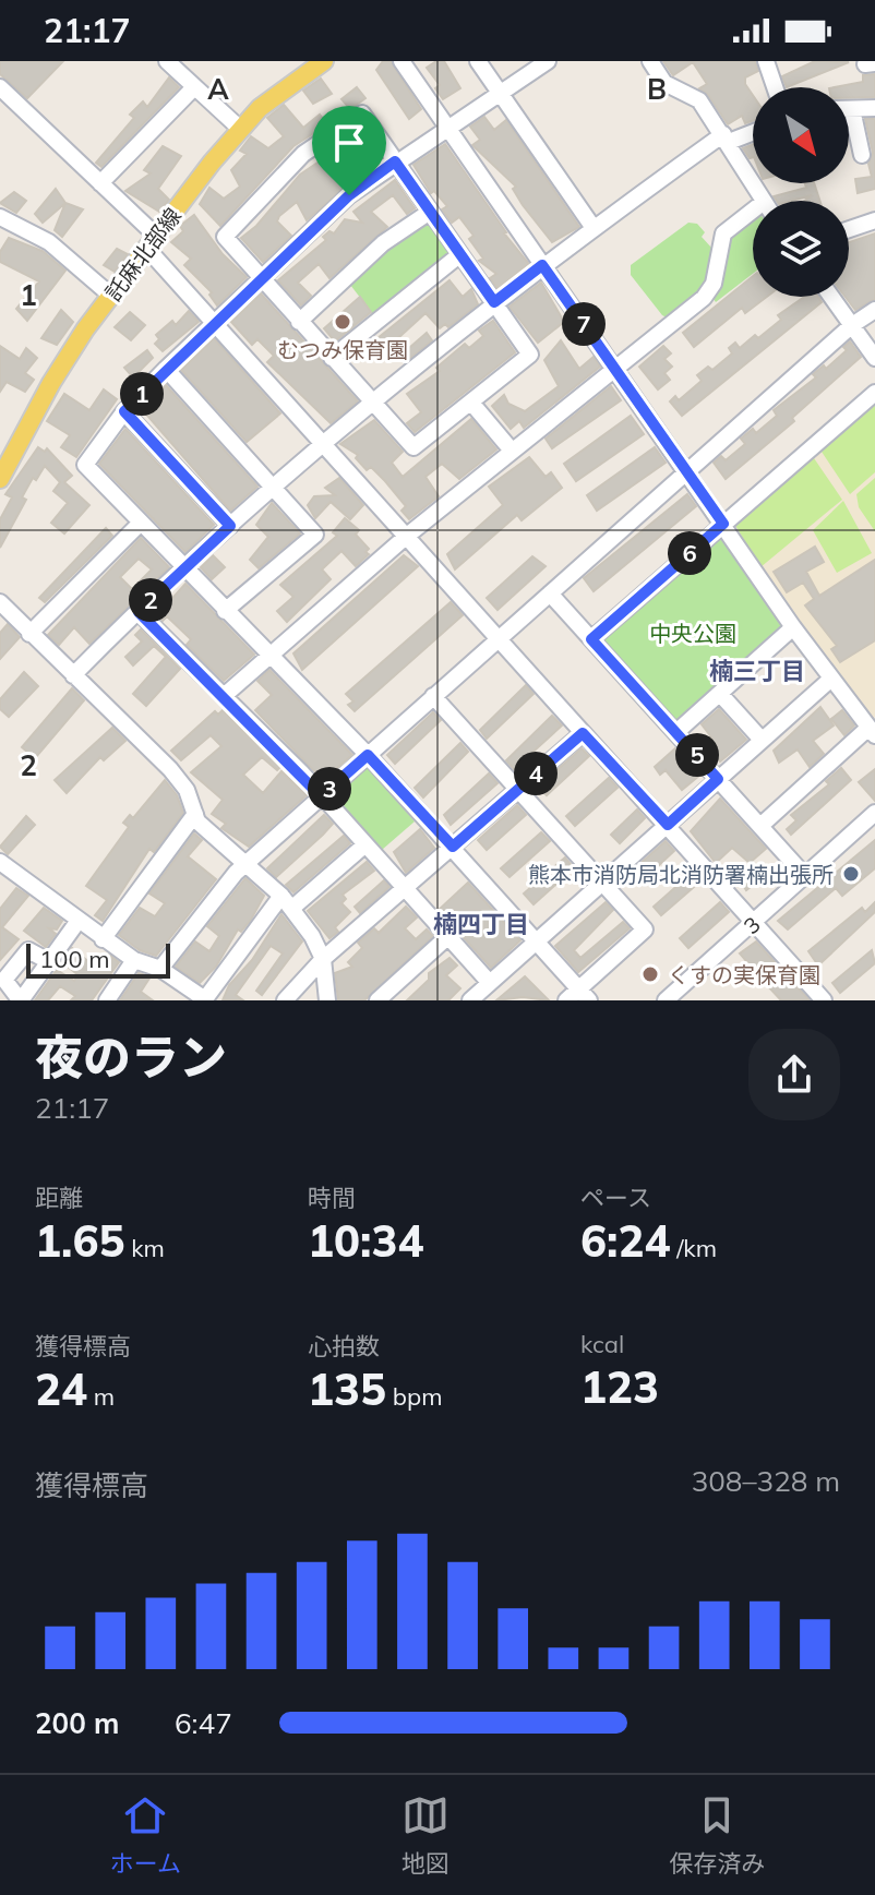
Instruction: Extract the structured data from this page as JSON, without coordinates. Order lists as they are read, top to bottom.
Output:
{
  "streets": {
    "main road": ["託麻北部線"],
    "street": ["3"]
  },
  "districts": ["楠三丁目", "楠四丁目"],
  "parks": ["中央公園"],
  "places": ["むつみ保育園", "熊本市消防局北消防署楠出張所", "くすの実保育園"],
  "scale_bar": "100 m",
  "north": "bottom right",
  "page": {
    "status": "21:17",
    "pins": [
      "7",
      "1",
      "6",
      "2",
      "5",
      "4",
      "3"
    ],
    "scale": "100 m",
    "heading": ["夜のラン", "21:17"],
    "stats": [
      ["距離", "1.65 km"],
      ["時間", "10:34"],
      ["ペース", "6:24 /km"],
      ["獲得標高", "24 m"],
      ["心拍数", "135 bpm"],
      ["kcal", "123"]
    ],
    "chart": ["獲得標高", "308–328 m"],
    "list": [
      {
        "name": "200 m",
        "note": "6:47"
      }
    ],
    "tabs": ["ホーム", "地図", "保存済み"]
  },
  "grid": {
    "columns": ["A", "B"],
    "rows": ["1", "2"]
  }
}
